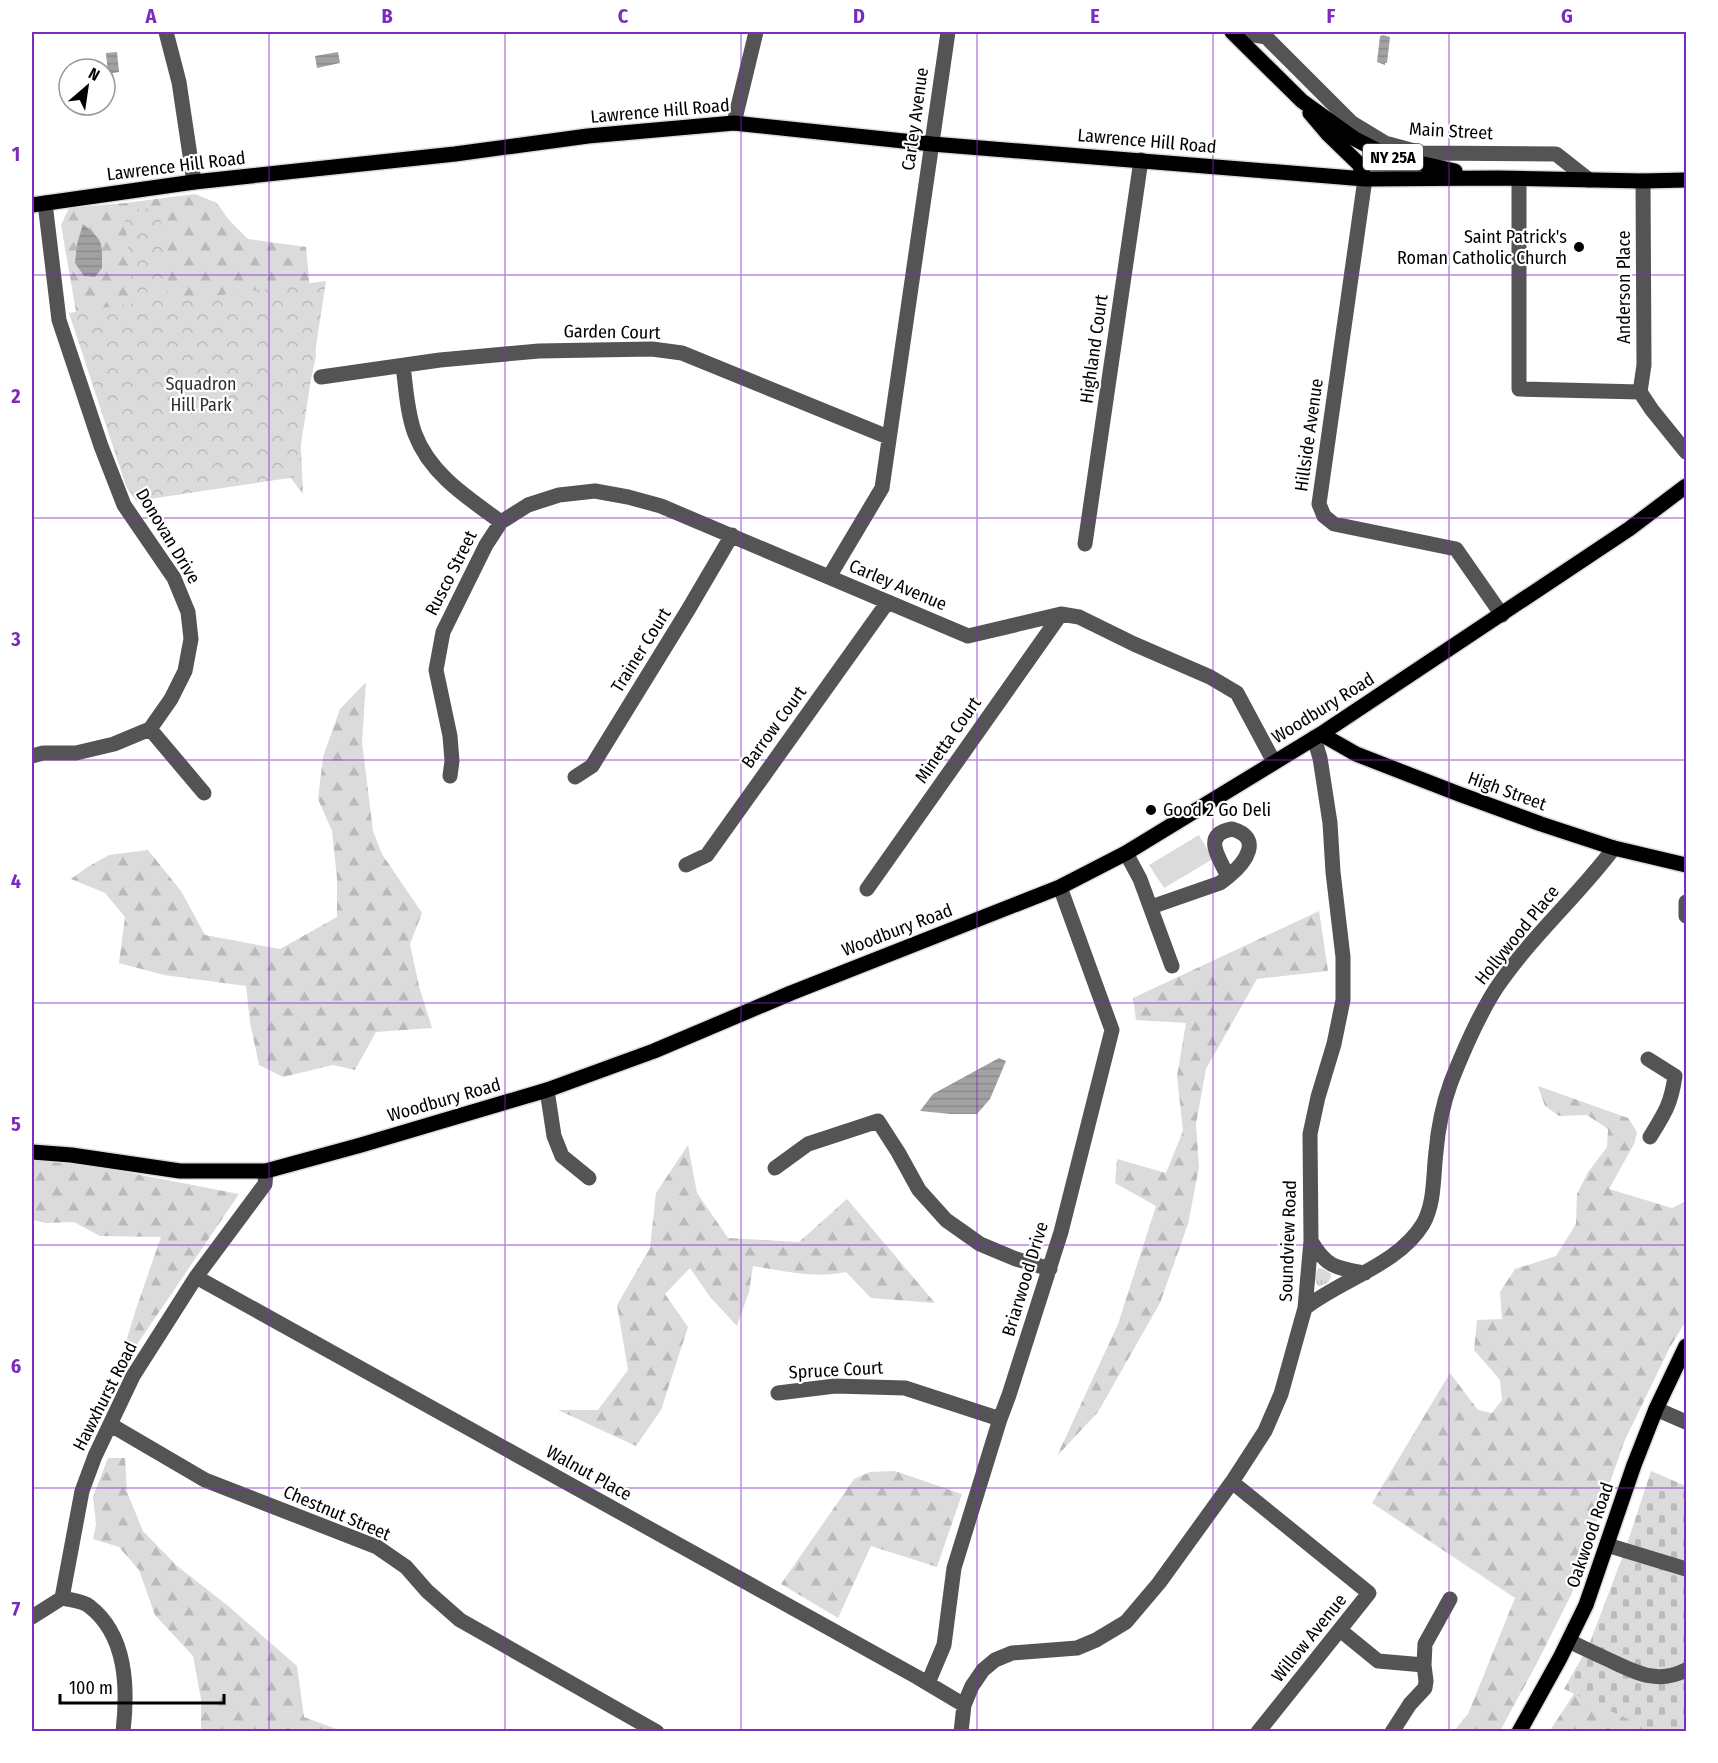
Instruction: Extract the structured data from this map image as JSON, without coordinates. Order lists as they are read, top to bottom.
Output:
{
  "streets": {
    "main road": [
      "Lawrence Hill Road",
      "Main Street",
      "NY 25A",
      "Woodbury Road",
      "High Street",
      "Oakwood Road"
    ],
    "street": [
      "Carley Avenue",
      "Anderson Place",
      "Garden Court",
      "Highland Court",
      "Hillside Avenue",
      "Donovan Drive",
      "Rusco Street",
      "Trainer Court",
      "Barrow Court",
      "Minetta Court",
      "Hollywood Place",
      "Soundview Road",
      "Briarwood Drive",
      "Spruce Court",
      "Hawxhurst Road",
      "Walnut Place",
      "Chestnut Street",
      "Willow Avenue"
    ]
  },
  "crossings": [
    ["Lawrence Hill Road", "Carley Avenue"],
    ["Lawrence Hill Road", "Main Street"],
    ["Lawrence Hill Road", "Highland Court"],
    ["Lawrence Hill Road", "Hillside Avenue"],
    ["Lawrence Hill Road", "Donovan Drive"],
    ["Carley Avenue", "Garden Court"],
    ["Carley Avenue", "Rusco Street"],
    ["Carley Avenue", "Woodbury Road"],
    ["Carley Avenue", "Barrow Court"],
    ["Carley Avenue", "Minetta Court"],
    ["Main Street", "Anderson Place"],
    ["Main Street", "Hillside Avenue"],
    ["Hillside Avenue", "Woodbury Road"],
    ["Rusco Street", "Trainer Court"],
    ["Woodbury Road", "High Street"],
    ["Woodbury Road", "Soundview Road"],
    ["Woodbury Road", "Briarwood Drive"],
    ["Woodbury Road", "Hawxhurst Road"],
    ["High Street", "Hollywood Place"],
    ["High Street", "Soundview Road"],
    ["Hollywood Place", "Soundview Road"],
    ["Soundview Road", "Walnut Place"],
    ["Soundview Road", "Willow Avenue"],
    ["Briarwood Drive", "Spruce Court"],
    ["Briarwood Drive", "Walnut Place"],
    ["Hawxhurst Road", "Walnut Place"],
    ["Hawxhurst Road", "Chestnut Street"]
  ],
  "parks": ["Squadron Hill Park"],
  "places": ["Saint Patrick's Roman Catholic Church", "Good 2 Go Deli"],
  "scale_bar": "100 m",
  "north": "top right",
  "grid": {
    "columns": [
      "A",
      "B",
      "C",
      "D",
      "E",
      "F",
      "G"
    ],
    "rows": [
      "1",
      "2",
      "3",
      "4",
      "5",
      "6",
      "7"
    ]
  }
}
